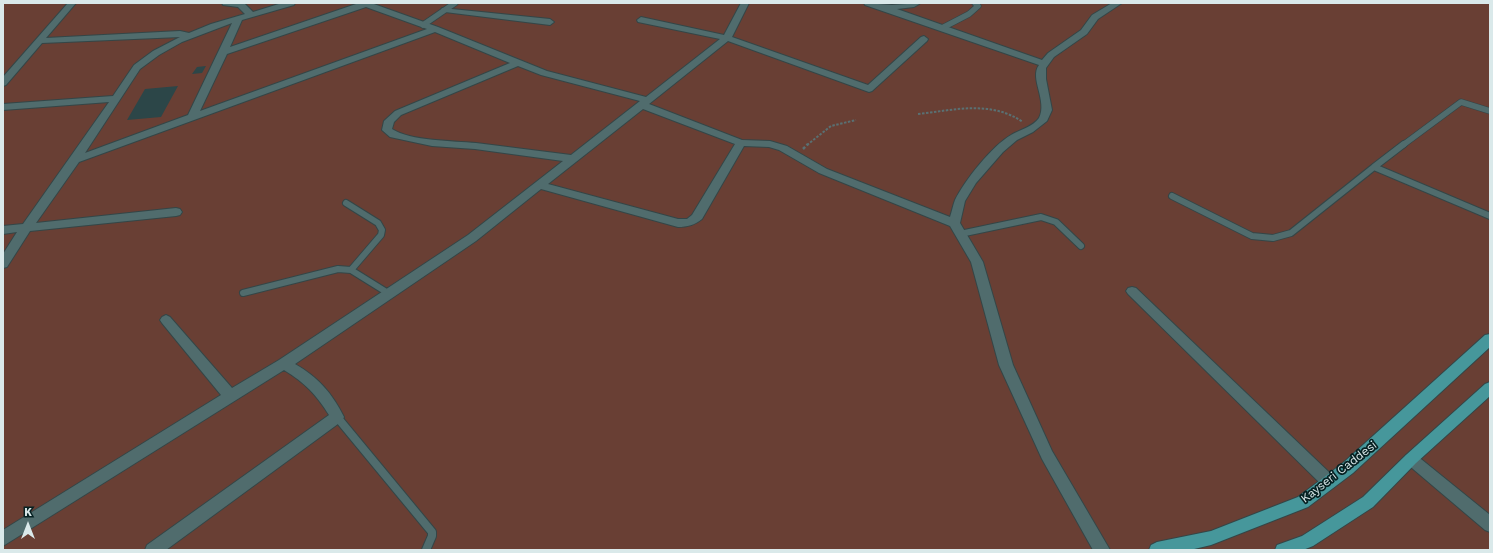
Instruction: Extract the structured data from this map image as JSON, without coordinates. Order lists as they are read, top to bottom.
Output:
{
  "streets": {
    "main road": ["Kayseri Caddesi"]
  },
  "north": "top"
}
